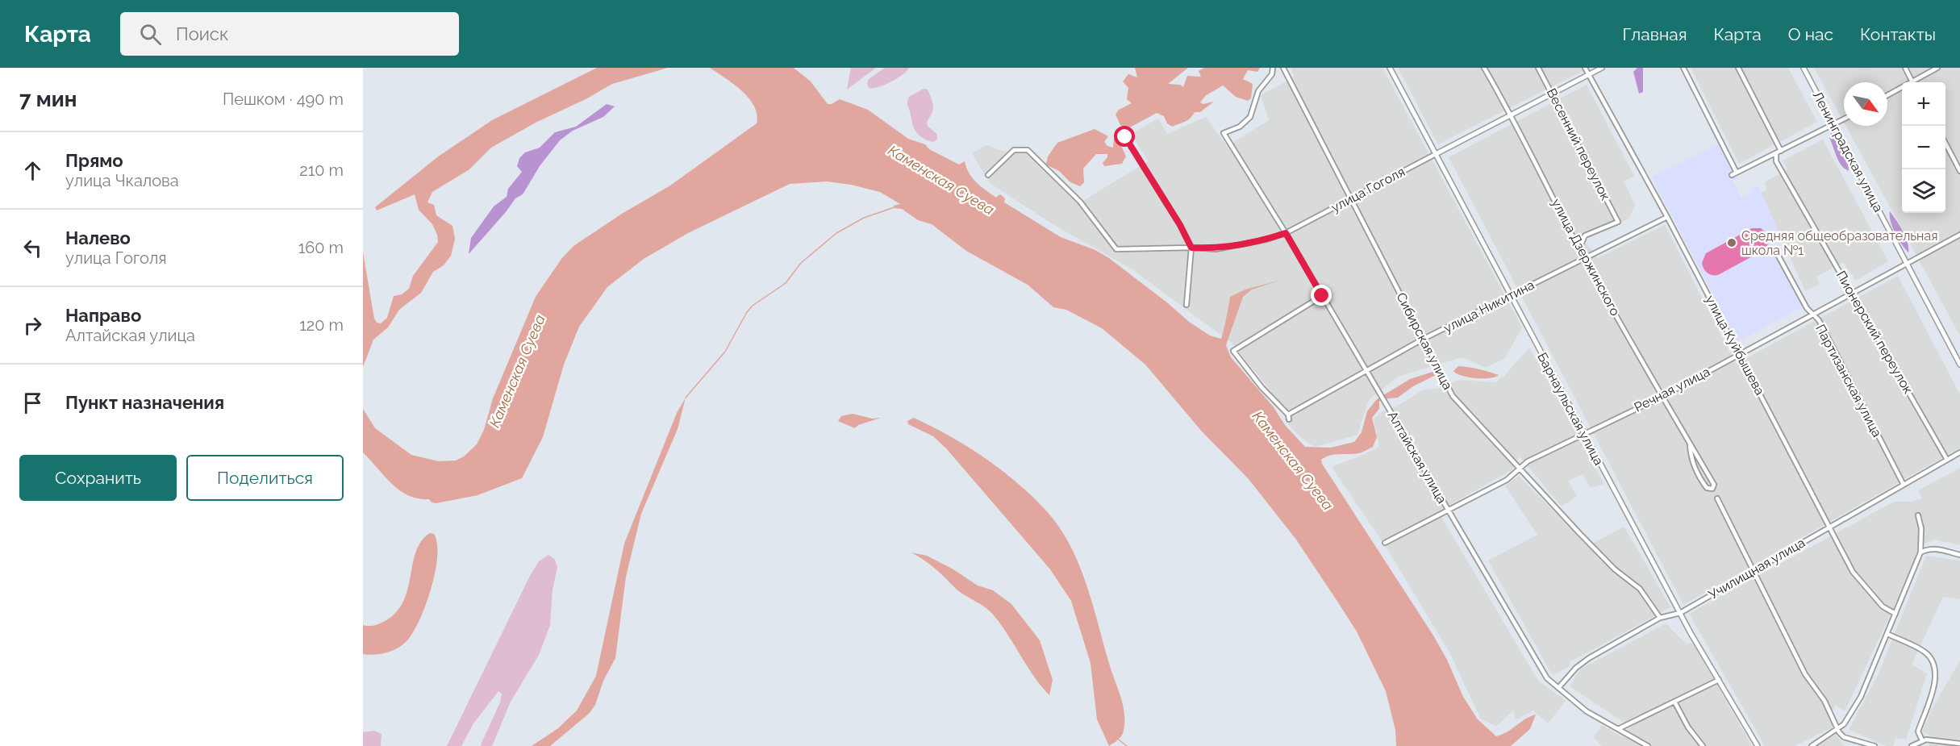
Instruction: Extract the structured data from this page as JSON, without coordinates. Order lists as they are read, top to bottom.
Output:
{
  "streets": {
    "street": [
      "Весенний переулок",
      "Ленинградская улица",
      "улица Гоголя",
      "улица Дзержинского",
      "улица Никитина",
      "Пионерский переулок",
      "Сибирская улица",
      "улица Куйбышева",
      "Партизанская улица",
      "Речная улица",
      "Барнаульская улица",
      "Алтайская улица",
      "Училищная улица"
    ]
  },
  "crossings": [
    ["Весенний переулок", "улица Гоголя"],
    ["Весенний переулок", "улица Дзержинского"],
    ["Ленинградская улица", "Речная улица"],
    ["улица Гоголя", "улица Дзержинского"],
    ["улица Гоголя", "Сибирская улица"],
    ["улица Гоголя", "улица Куйбышева"],
    ["улица Гоголя", "Барнаульская улица"],
    ["улица Гоголя", "Алтайская улица"],
    ["улица Дзержинского", "улица Никитина"],
    ["улица Дзержинского", "Речная улица"],
    ["улица Никитина", "Сибирская улица"],
    ["улица Никитина", "улица Куйбышева"],
    ["улица Никитина", "Барнаульская улица"],
    ["улица Никитина", "Алтайская улица"],
    ["Пионерский переулок", "Речная улица"],
    ["Пионерский переулок", "Училищная улица"],
    ["Сибирская улица", "Речная улица"],
    ["Сибирская улица", "Училищная улица"],
    ["улица Куйбышева", "Речная улица"],
    ["улица Куйбышева", "Училищная улица"],
    ["Партизанская улица", "Речная улица"],
    ["Партизанская улица", "Училищная улица"],
    ["Речная улица", "Барнаульская улица"],
    ["Речная улица", "Алтайская улица"],
    ["Барнаульская улица", "Училищная улица"],
    ["Алтайская улица", "Училищная улица"]
  ],
  "water": ["Каменская Суева"],
  "places": ["Средняя общеобразовательная школа №1"],
  "north": "bottom right",
  "page": {
    "header": "Карта",
    "search": "Поиск",
    "nav": [
      "Главная",
      "Карта",
      "О нас",
      "Контакты"
    ],
    "heading": ["7 мин", "Пешком · 490 m"],
    "map_buttons": ["+", "−"],
    "list": [
      ["Прямо", "улица Чкалова", "210 m"],
      ["Налево", "улица Гоголя", "160 m"],
      ["Направо", "Алтайская улица", "120 m"],
      "Пункт назначения"
    ],
    "buttons": ["Сохранить", "Поделиться"]
  }
}
